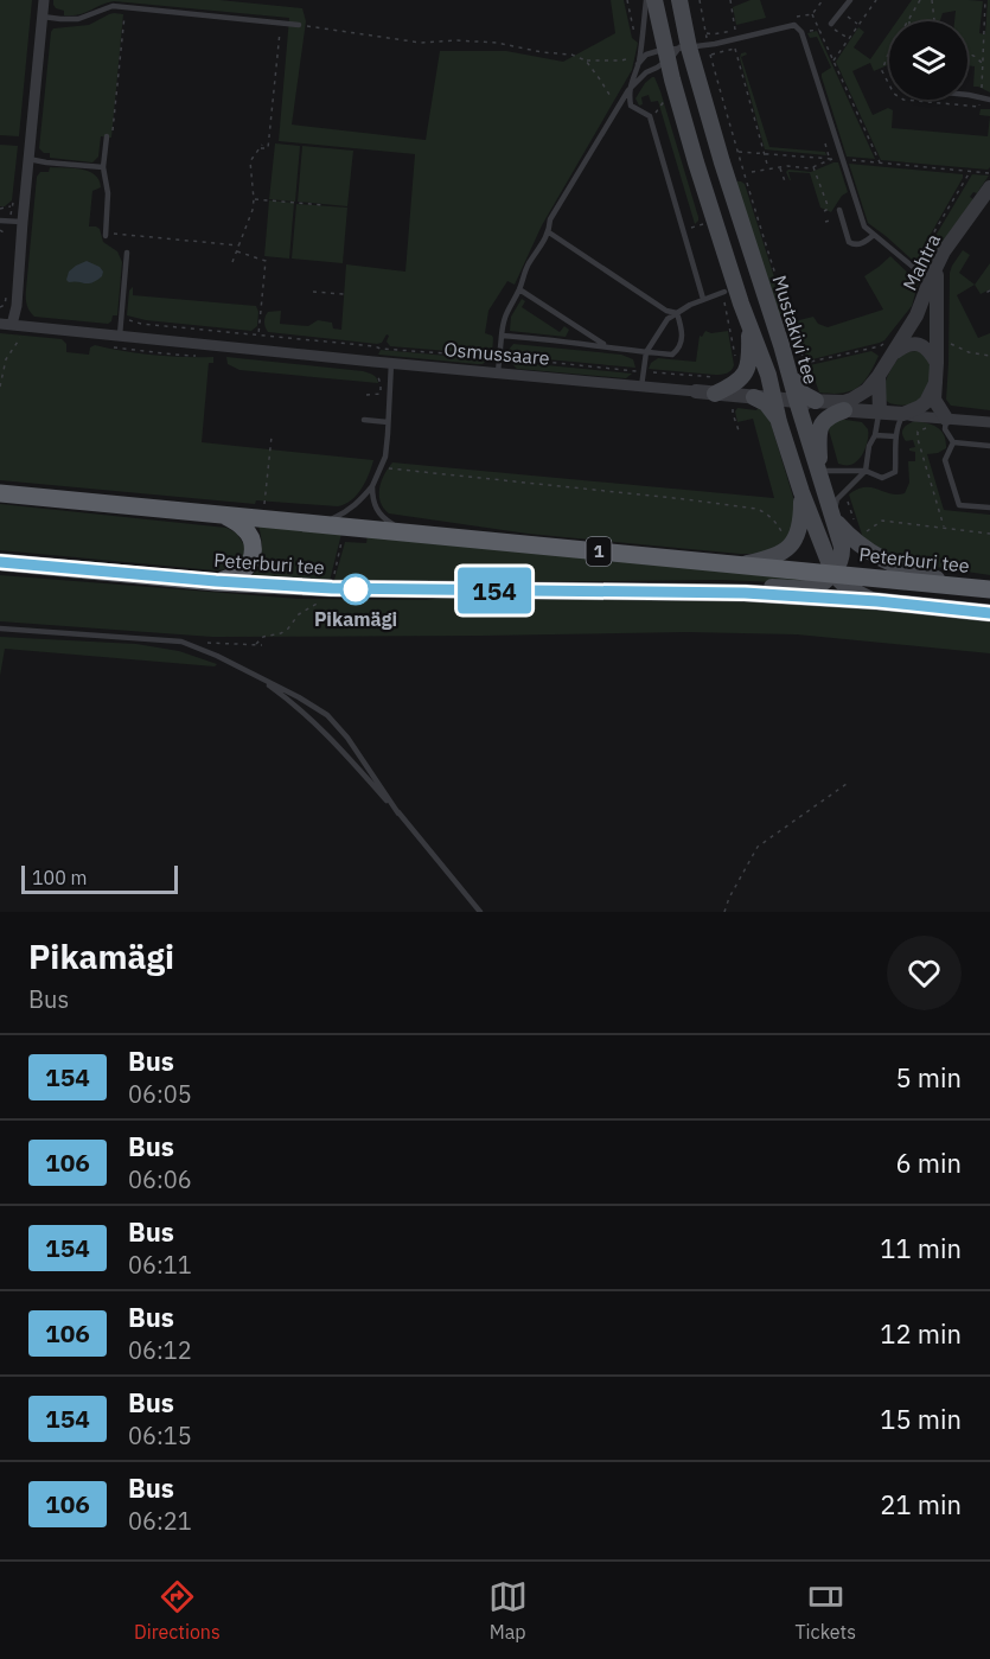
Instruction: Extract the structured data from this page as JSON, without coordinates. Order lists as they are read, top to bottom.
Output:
{
  "streets": {
    "highway": ["1", "Peterburi tee"],
    "main road": ["Mustakivi tee"],
    "street": ["Mahtra", "Osmussaare"]
  },
  "crossings": [
    ["Mahtra", "Osmussaare"],
    ["Mustakivi tee", "Osmussaare"],
    ["Mustakivi tee", "Peterburi tee"]
  ],
  "places": ["Pikamägi"],
  "lines": ["bus line 154"],
  "scale_bar": "100 m",
  "page": {
    "on_map": "154",
    "scale": "100 m",
    "heading": ["Pikamägi", "Bus"],
    "list": [
      {
        "mark": "154",
        "name": "Bus",
        "note": "06:05",
        "value": "5 min"
      },
      {
        "mark": "106",
        "name": "Bus",
        "note": "06:06",
        "value": "6 min"
      },
      {
        "mark": "154",
        "name": "Bus",
        "note": "06:11",
        "value": "11 min"
      },
      {
        "mark": "106",
        "name": "Bus",
        "note": "06:12",
        "value": "12 min"
      },
      {
        "mark": "154",
        "name": "Bus",
        "note": "06:15",
        "value": "15 min"
      },
      {
        "mark": "106",
        "name": "Bus",
        "note": "06:21",
        "value": "21 min"
      }
    ],
    "tabs": ["Directions", "Map", "Tickets"]
  }
}
